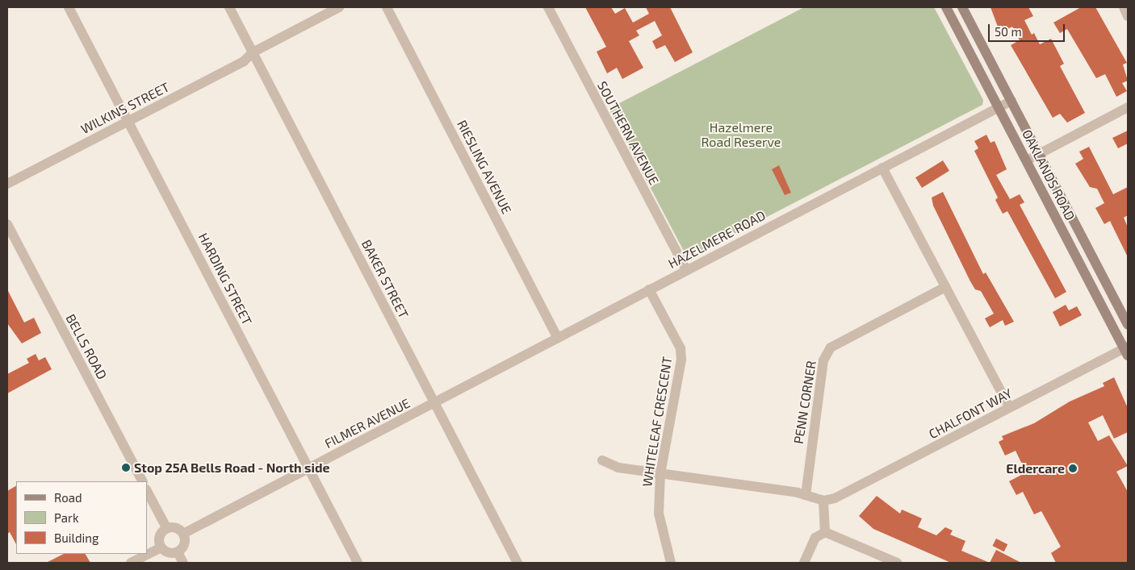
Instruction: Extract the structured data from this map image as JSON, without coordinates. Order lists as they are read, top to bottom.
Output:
{
  "streets": {
    "main road": ["OAKLANDS ROAD"],
    "street": [
      "WILKINS STREET",
      "SOUTHERN AVENUE",
      "RIESLING AVENUE",
      "HAZELMERE ROAD",
      "HARDING STREET",
      "BAKER STREET",
      "BELLS ROAD",
      "PENN CORNER",
      "CHALFONT WAY",
      "WHITELEAF CRESCENT",
      "FILMER AVENUE"
    ]
  },
  "crossings": [
    ["WILKINS STREET", "HARDING STREET"],
    ["WILKINS STREET", "BAKER STREET"],
    ["SOUTHERN AVENUE", "HAZELMERE ROAD"],
    ["RIESLING AVENUE", "HAZELMERE ROAD"],
    ["OAKLANDS ROAD", "HAZELMERE ROAD"],
    ["OAKLANDS ROAD", "CHALFONT WAY"],
    ["HAZELMERE ROAD", "BAKER STREET"],
    ["HAZELMERE ROAD", "WHITELEAF CRESCENT"],
    ["HAZELMERE ROAD", "FILMER AVENUE"],
    ["HARDING STREET", "FILMER AVENUE"],
    ["BAKER STREET", "FILMER AVENUE"]
  ],
  "parks": ["Hazelmere Road Reserve"],
  "places": ["Stop 25A Bells Road - North side", "Eldercare"],
  "legend": ["Road", "Park", "Building"],
  "scale_bar": "50 m"
}
